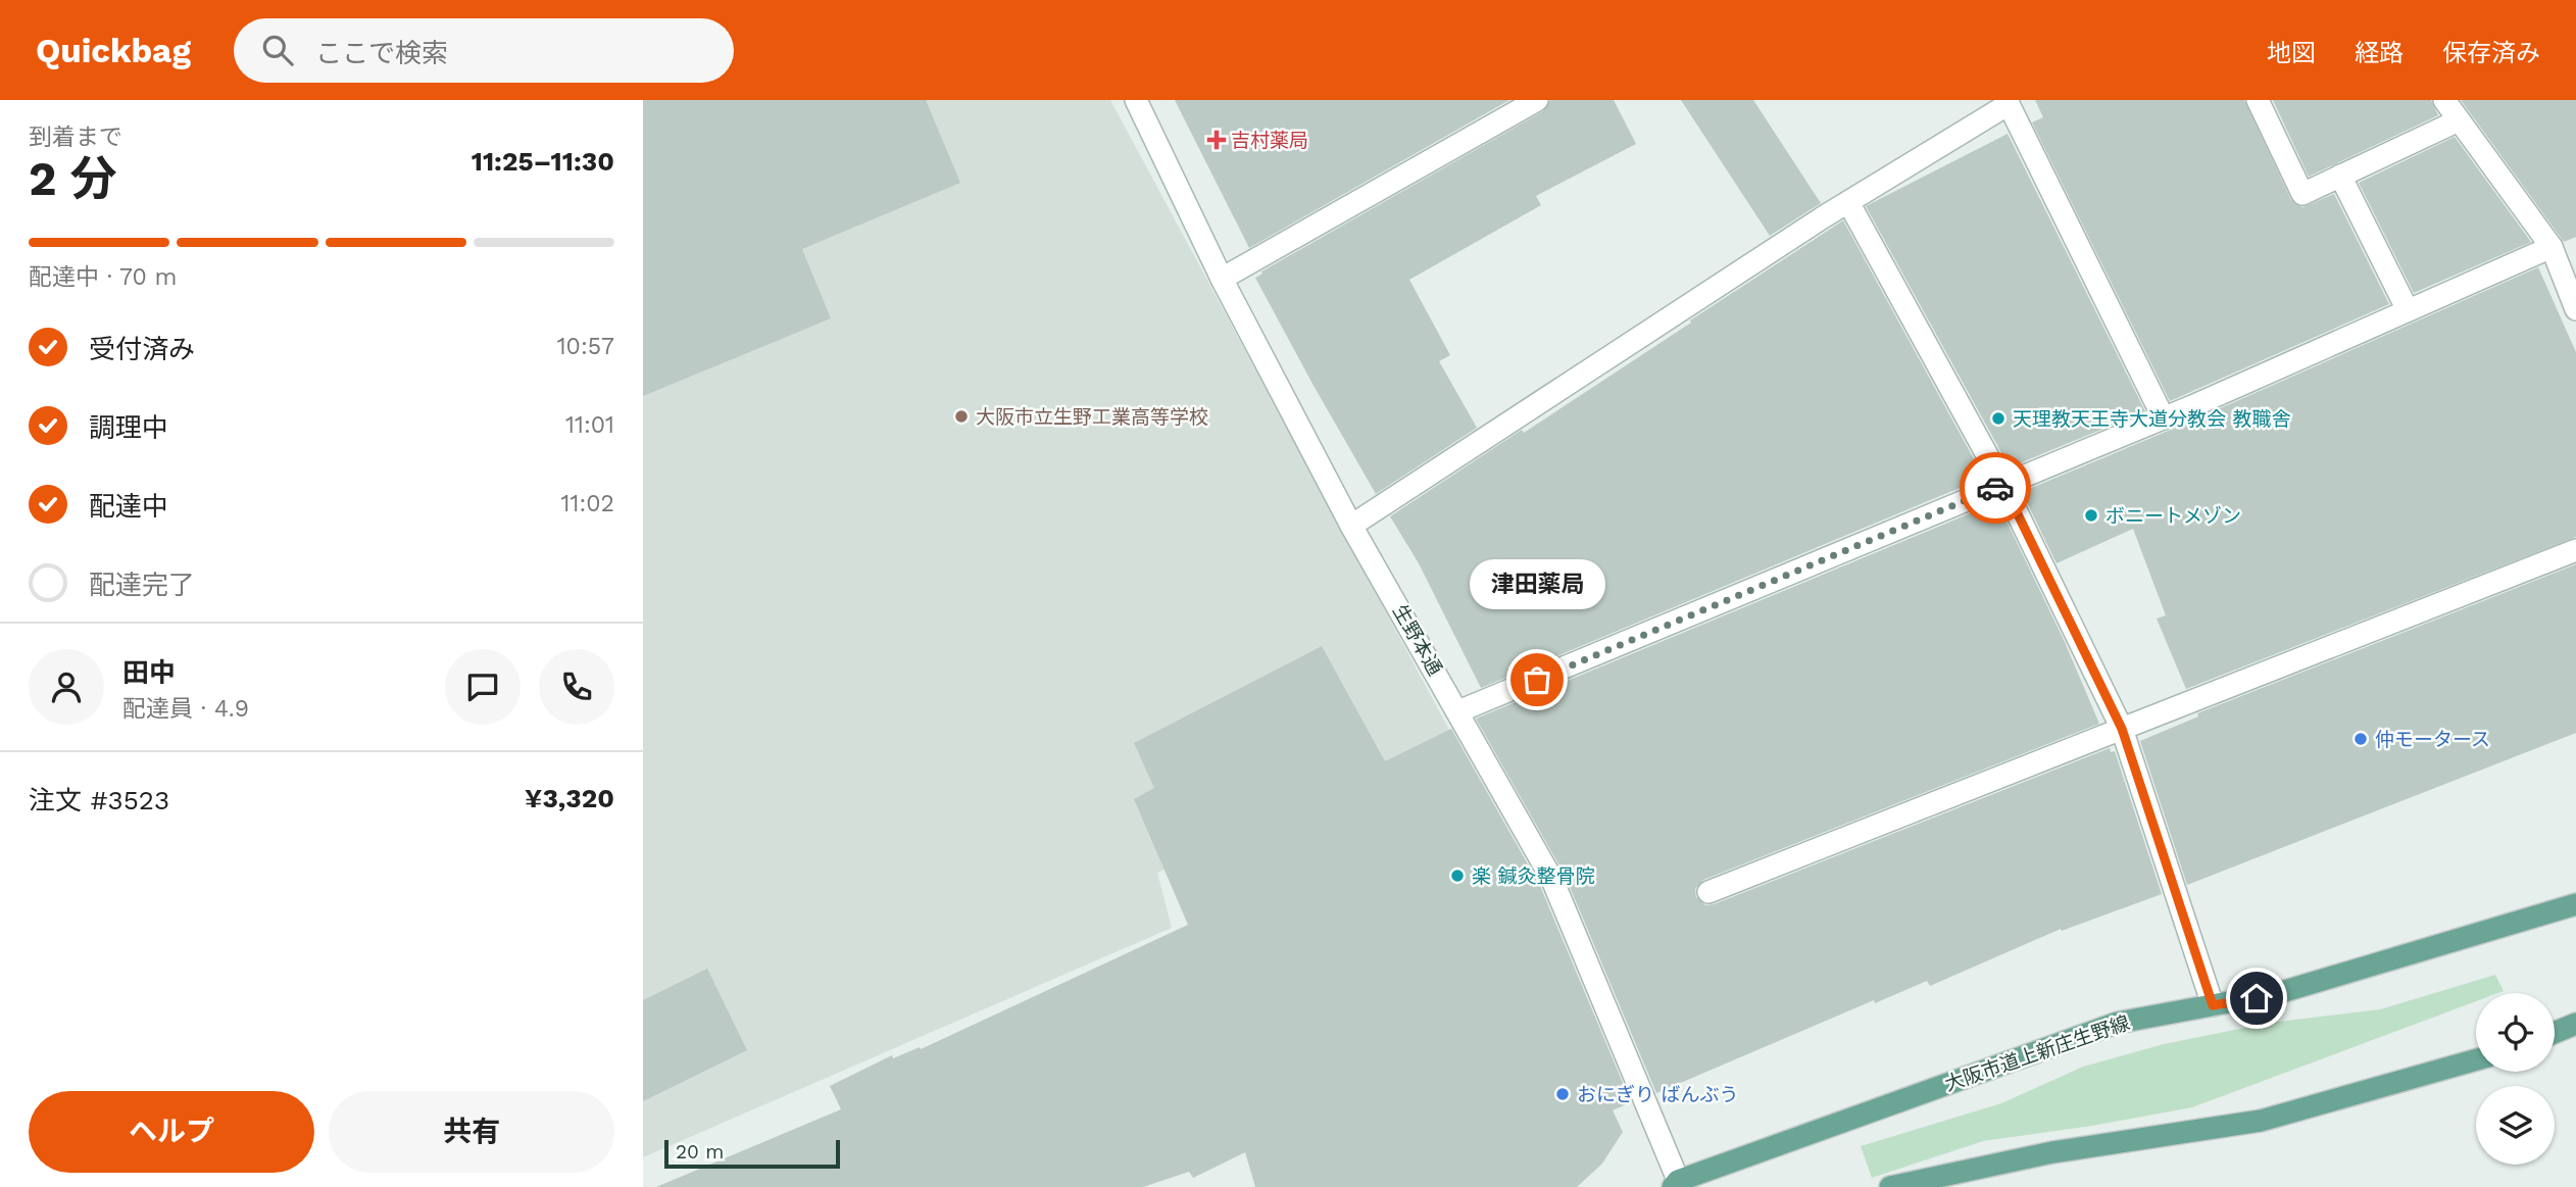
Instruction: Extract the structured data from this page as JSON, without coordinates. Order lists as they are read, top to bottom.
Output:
{
  "streets": {
    "main road": ["大阪市道上新庄生野線"],
    "street": ["生野本通"]
  },
  "crossings": [
    ["生野本通", "大阪市道上新庄生野線"]
  ],
  "places": {
    "health": ["吉村薬局"],
    "other": [
      "大阪市立生野工業高等学校",
      "天理教天王寺大道分教会 教職舎",
      "ボニートメゾン",
      "津田薬局",
      "仲モータース",
      "楽 鍼灸整骨院",
      "おにぎり ばんぶう"
    ]
  },
  "scale_bar": "20 m",
  "page": {
    "header": "Quickbag",
    "search": "ここで検索",
    "nav": ["地図", "経路", "保存済み"],
    "heading": ["2 分", "到着まで", "11:25–11:30"],
    "panel": [
      "田中",
      "配達員 · 4.9",
      "注文 #3523",
      "¥3,320"
    ],
    "bar": "配達中 · 70 m",
    "list": [
      ["受付済み", "10:57"],
      ["調理中", "11:01"],
      ["配達中", "11:02"],
      "配達完了"
    ],
    "bubble": "津田薬局",
    "buttons": ["ヘルプ", "共有"],
    "scale": "20 m"
  }
}
